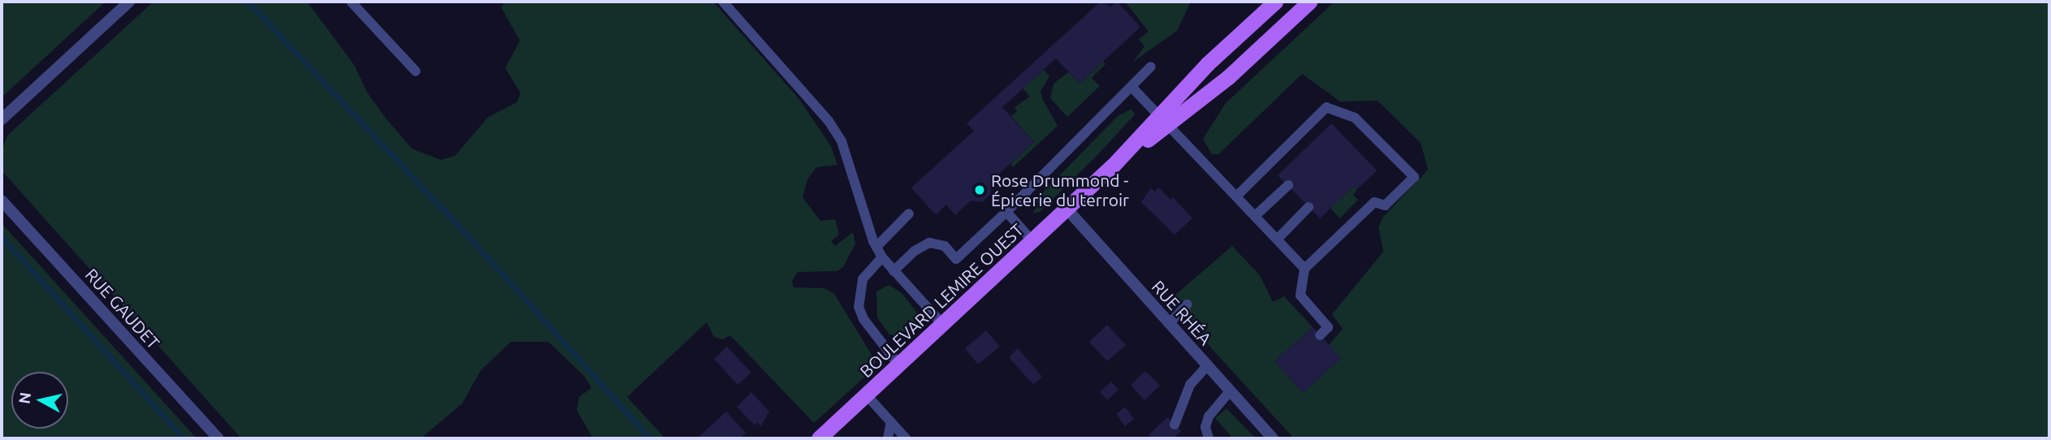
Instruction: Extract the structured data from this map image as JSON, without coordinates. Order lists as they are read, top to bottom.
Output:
{
  "streets": {
    "main road": ["BOULEVARD LEMIRE OUEST"],
    "street": ["RUE GAUDET", "RUE RHÉA"]
  },
  "crossings": [
    ["BOULEVARD LEMIRE OUEST", "RUE RHÉA"]
  ],
  "places": ["Rose Drummond - Épicerie du terroir"],
  "north": "left"
}
